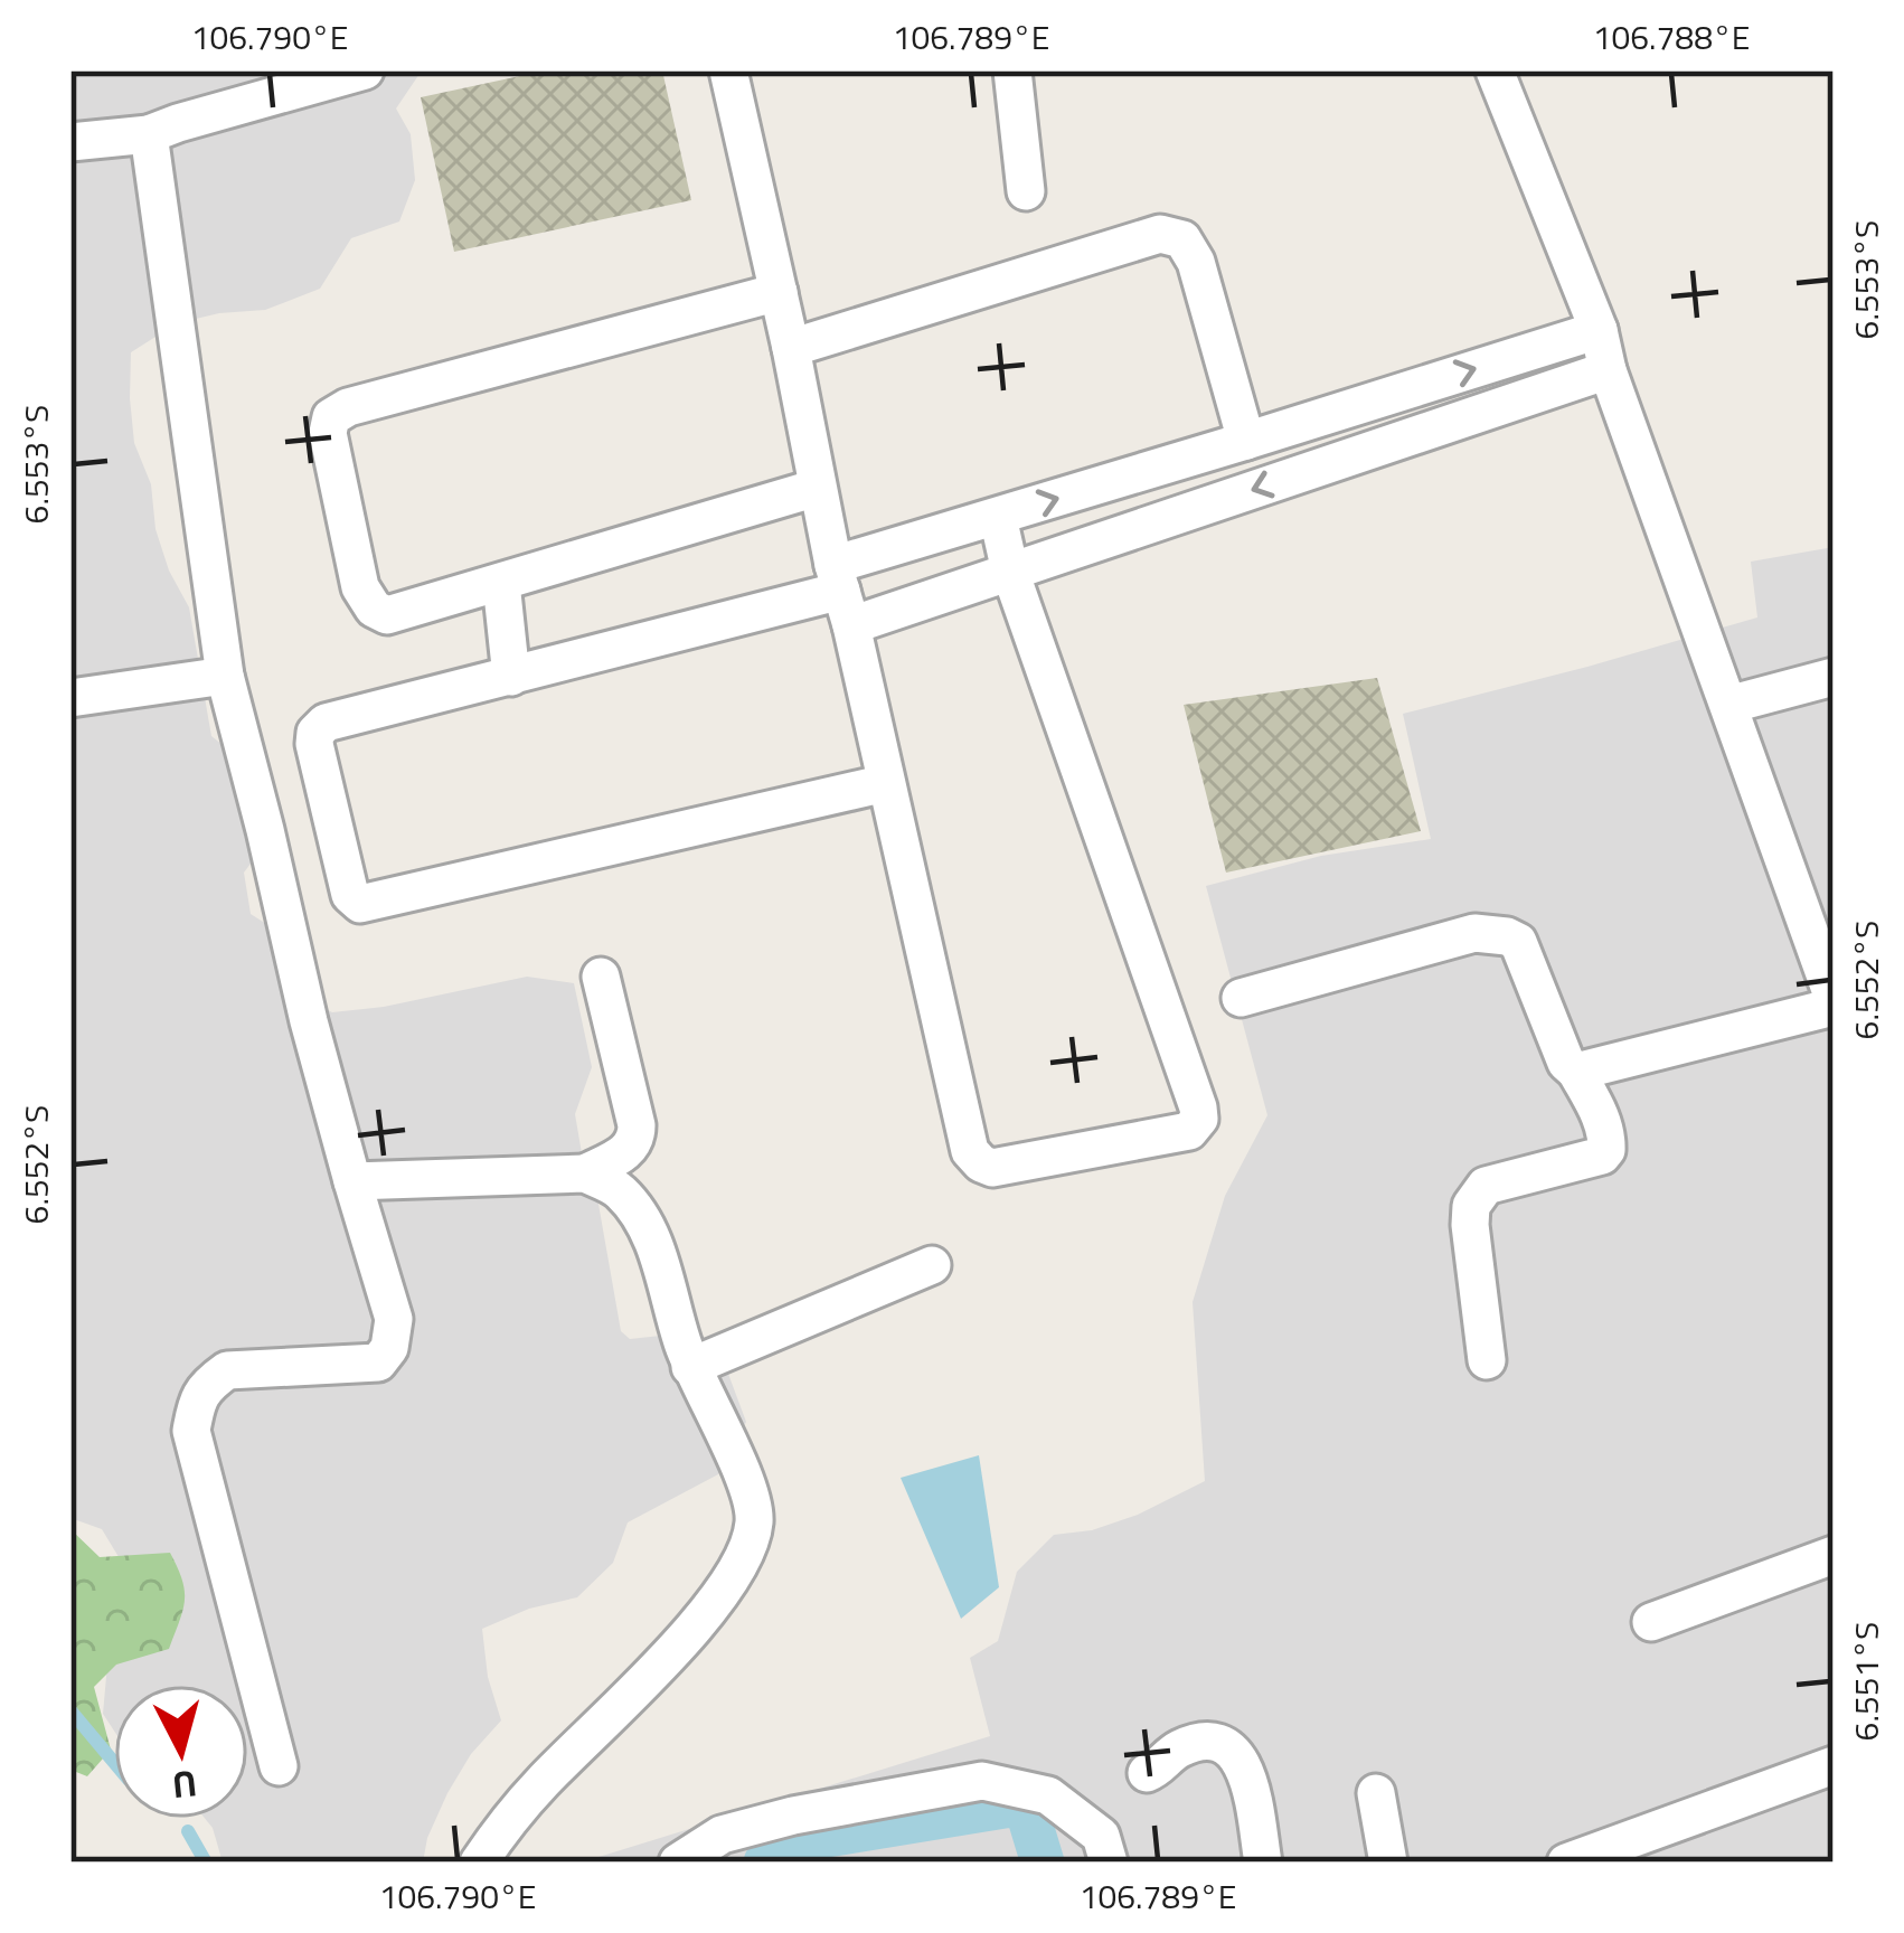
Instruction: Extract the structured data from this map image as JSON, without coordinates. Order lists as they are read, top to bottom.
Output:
{
  "north": "bottom",
  "coordinates": [
    "106.790°E",
    "106.789°E",
    "106.788°E",
    "6.553°S",
    "6.552°S",
    "6.551°S"
  ]
}
